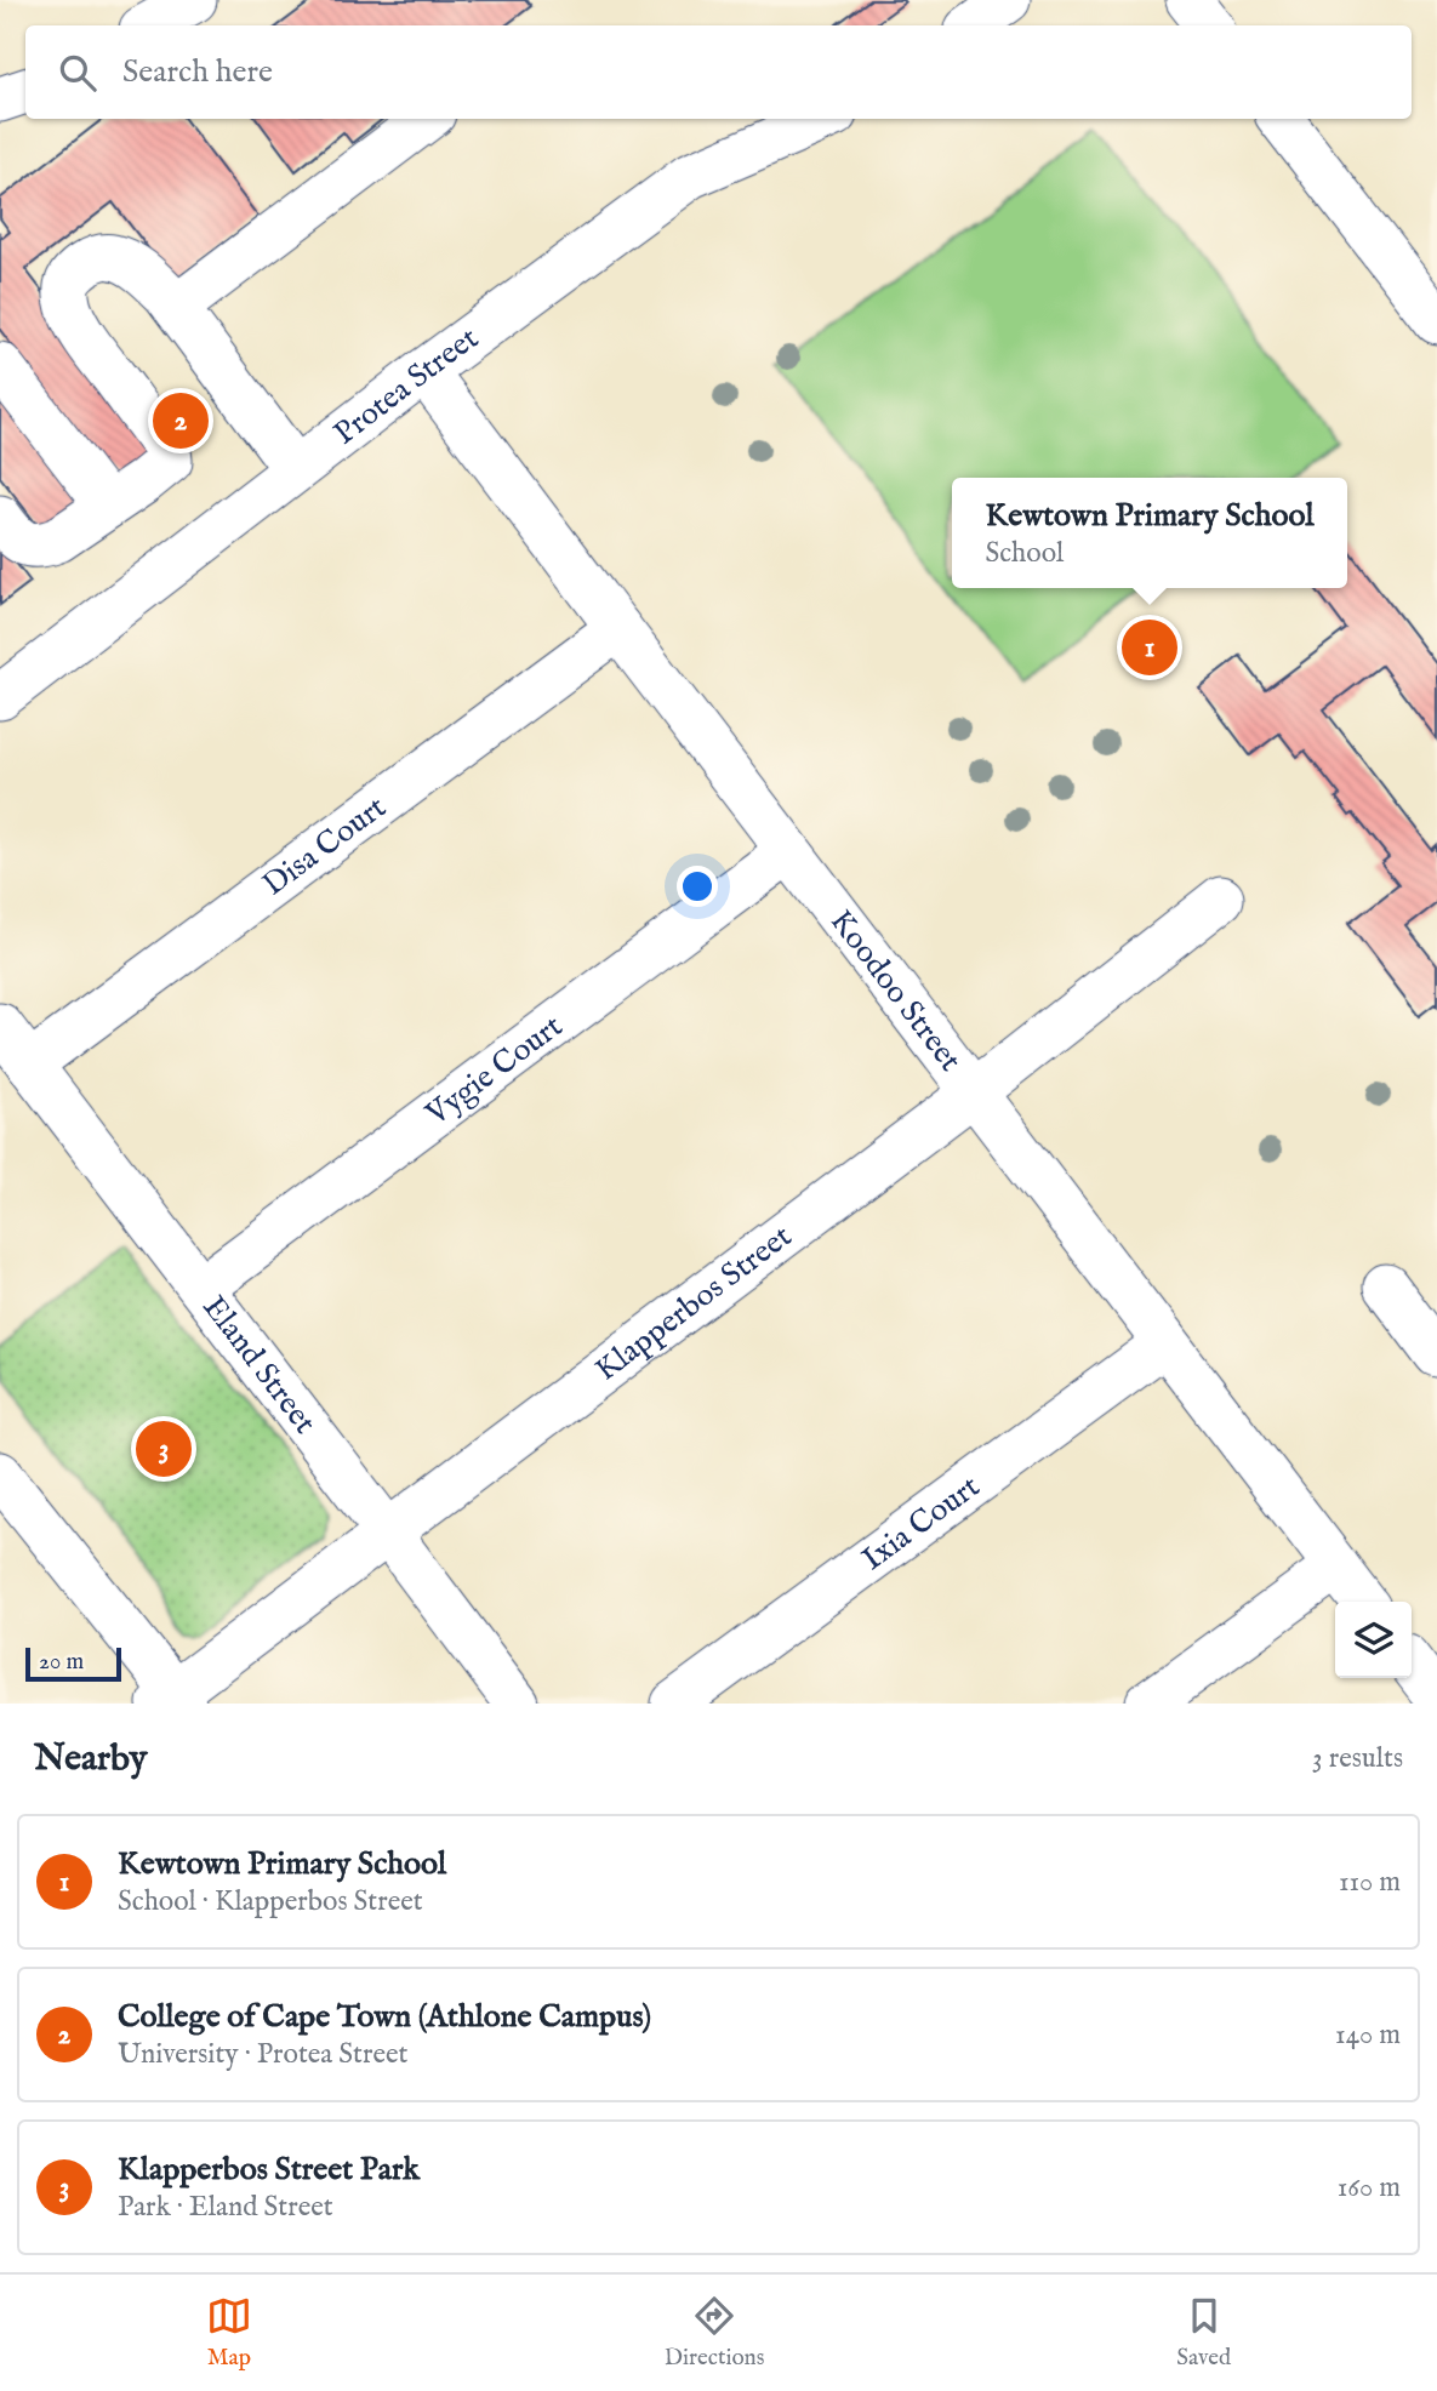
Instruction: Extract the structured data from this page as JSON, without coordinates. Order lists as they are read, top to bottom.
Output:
{
  "streets": {
    "street": [
      "Protea Street",
      "Disa Court",
      "Koodoo Street",
      "Vygie Court",
      "Klapperbos Street",
      "Eland Street",
      "Ixia Court"
    ]
  },
  "crossings": [
    ["Protea Street", "Koodoo Street"],
    ["Disa Court", "Koodoo Street"],
    ["Disa Court", "Eland Street"],
    ["Koodoo Street", "Vygie Court"],
    ["Koodoo Street", "Klapperbos Street"],
    ["Koodoo Street", "Ixia Court"],
    ["Vygie Court", "Eland Street"],
    ["Klapperbos Street", "Eland Street"]
  ],
  "scale_bar": "20 m",
  "page": {
    "search": "Search here",
    "pins": ["2", "1", "3"],
    "popup": ["Kewtown Primary School", "School"],
    "scale": "20 m",
    "heading": ["Nearby", "3 results"],
    "list": [
      {
        "mark": "1",
        "name": "Kewtown Primary School",
        "note": "School · Klapperbos Street",
        "value": "110 m"
      },
      {
        "mark": "2",
        "name": "College of Cape Town (Athlone Campus)",
        "note": "University · Protea Street",
        "value": "140 m"
      },
      {
        "mark": "3",
        "name": "Klapperbos Street Park",
        "note": "Park · Eland Street",
        "value": "160 m"
      }
    ],
    "nav": ["Map", "Directions", "Saved"]
  }
}
